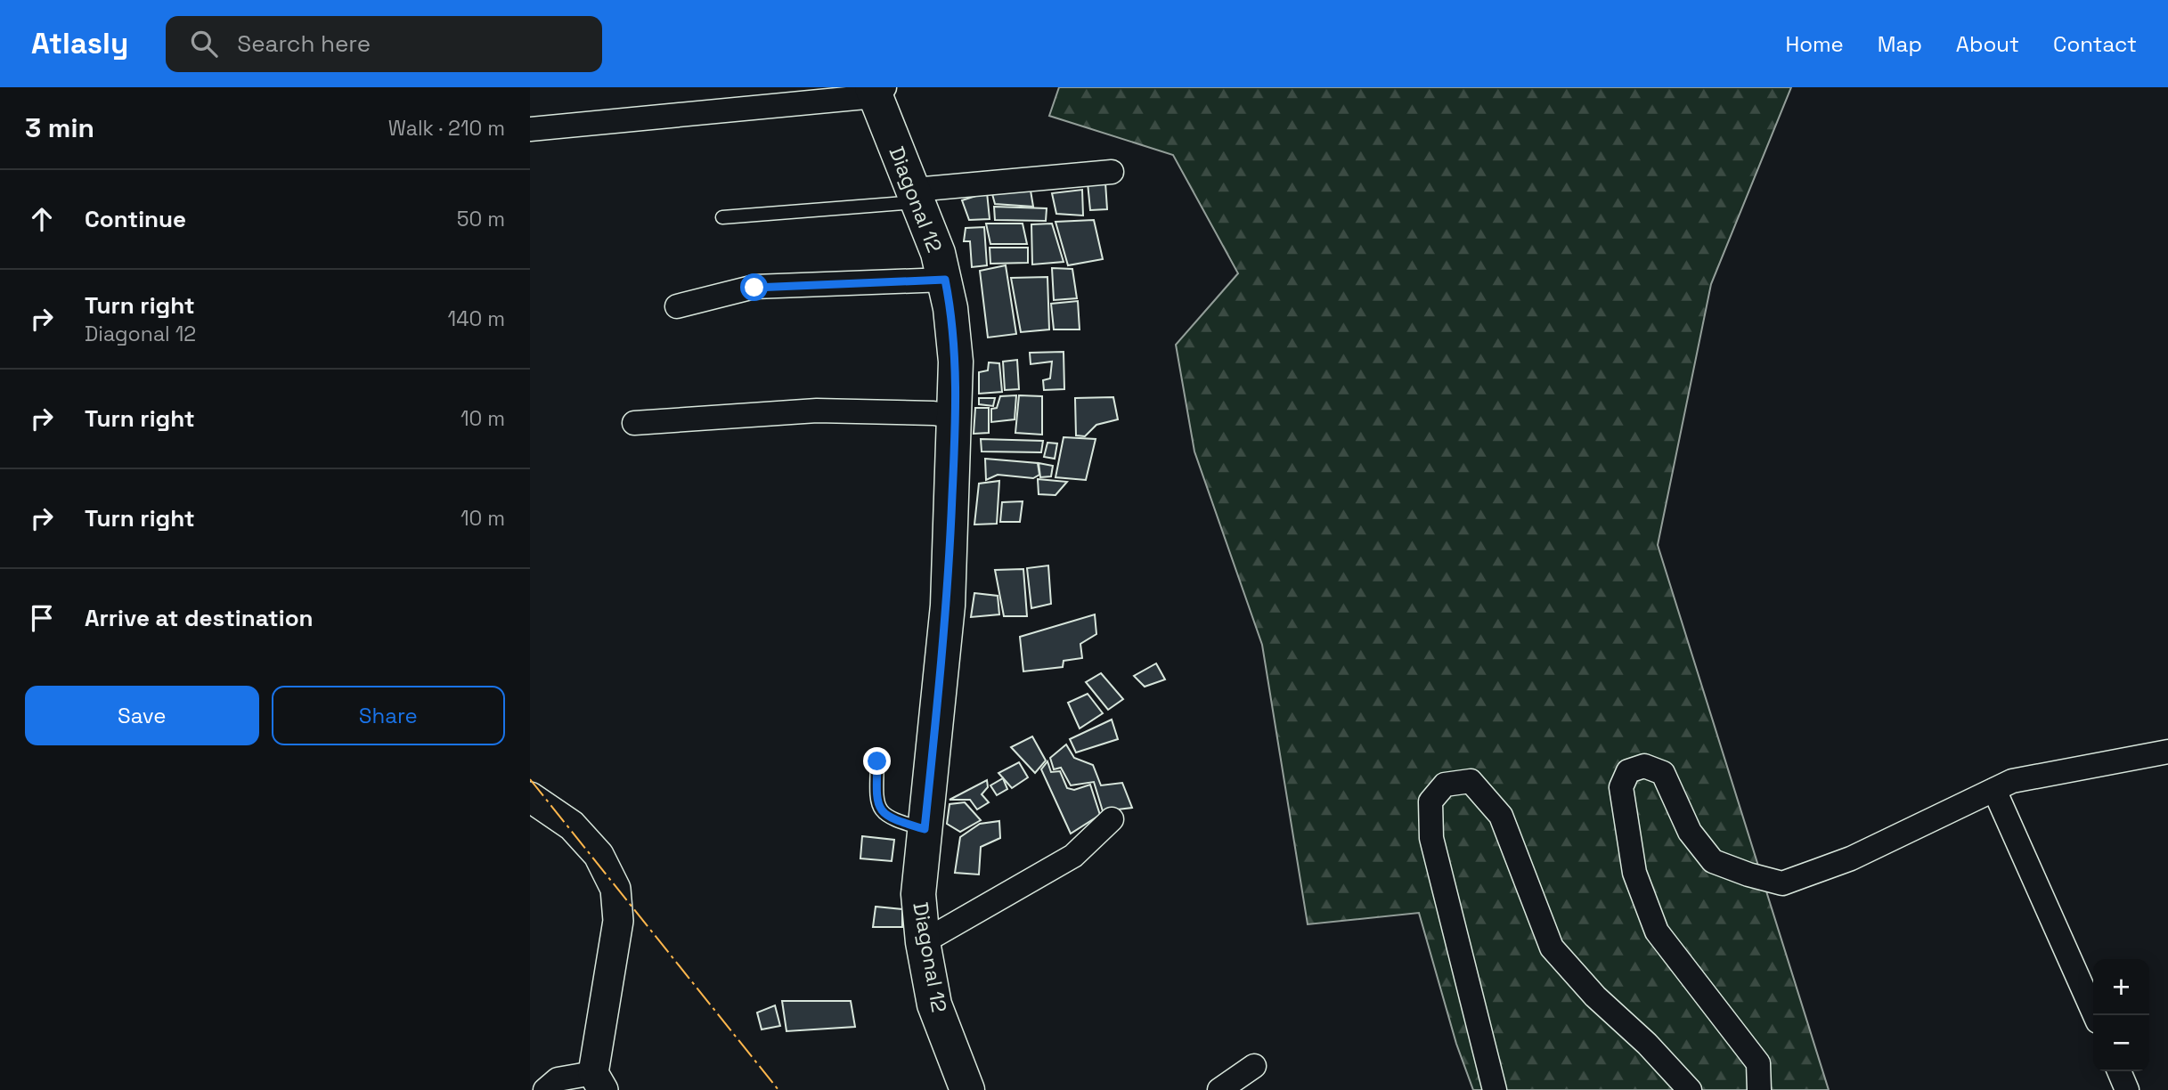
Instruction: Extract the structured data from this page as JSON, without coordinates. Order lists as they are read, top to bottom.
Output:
{
  "streets": {
    "main road": ["Diagonal 12"]
  },
  "page": {
    "header": "Atlasly",
    "search": "Search here",
    "nav": [
      "Home",
      "Map",
      "About",
      "Contact"
    ],
    "heading": ["3 min", "Walk · 210 m"],
    "list": [
      ["Continue", "50 m"],
      ["Turn right", "Diagonal 12", "140 m"],
      ["Turn right", "10 m"],
      ["Turn right", "10 m"],
      "Arrive at destination"
    ],
    "buttons": ["Save", "Share"],
    "map_buttons": ["+", "−"]
  }
}
